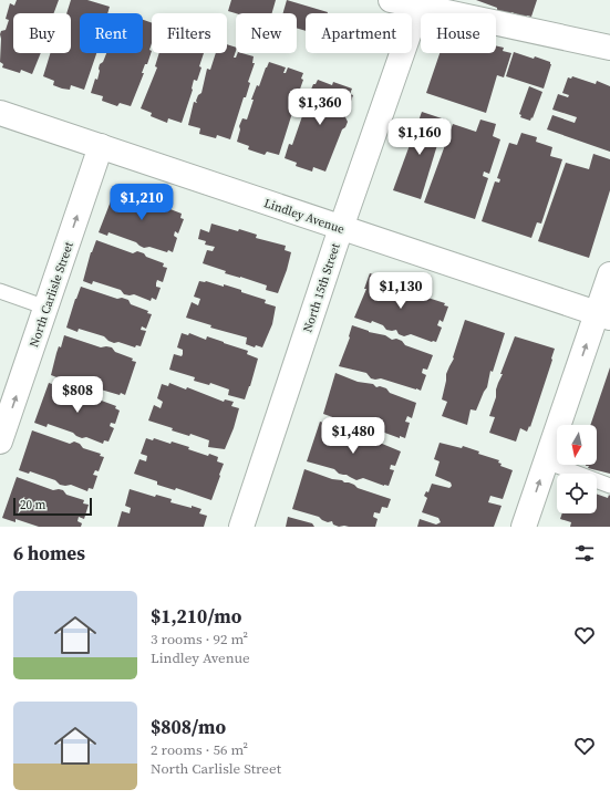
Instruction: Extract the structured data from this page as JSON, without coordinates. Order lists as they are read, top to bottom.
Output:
{
  "streets": {
    "street": ["Lindley Avenue", "North 15th Street", "North Carlisle Street"]
  },
  "crossings": [
    ["Lindley Avenue", "North 15th Street"],
    ["Lindley Avenue", "North Carlisle Street"]
  ],
  "one_way": ["North Carlisle Street"],
  "scale_bar": "20 m",
  "north": "bottom",
  "page": {
    "chip": [
      "Buy",
      "Rent",
      "Filters",
      "New",
      "Apartment",
      "House"
    ],
    "price": [
      "$1,360",
      "$1,160",
      "$1,210",
      "$1,130",
      "$808",
      "$1,480"
    ],
    "scale": "20 m",
    "heading": "6 homes",
    "list": [
      {
        "name": "$1,210/mo",
        "note": "3 rooms · 92 m² · Lindley Avenue"
      },
      {
        "name": "$808/mo",
        "note": "2 rooms · 56 m² · North Carlisle Street"
      }
    ]
  }
}
